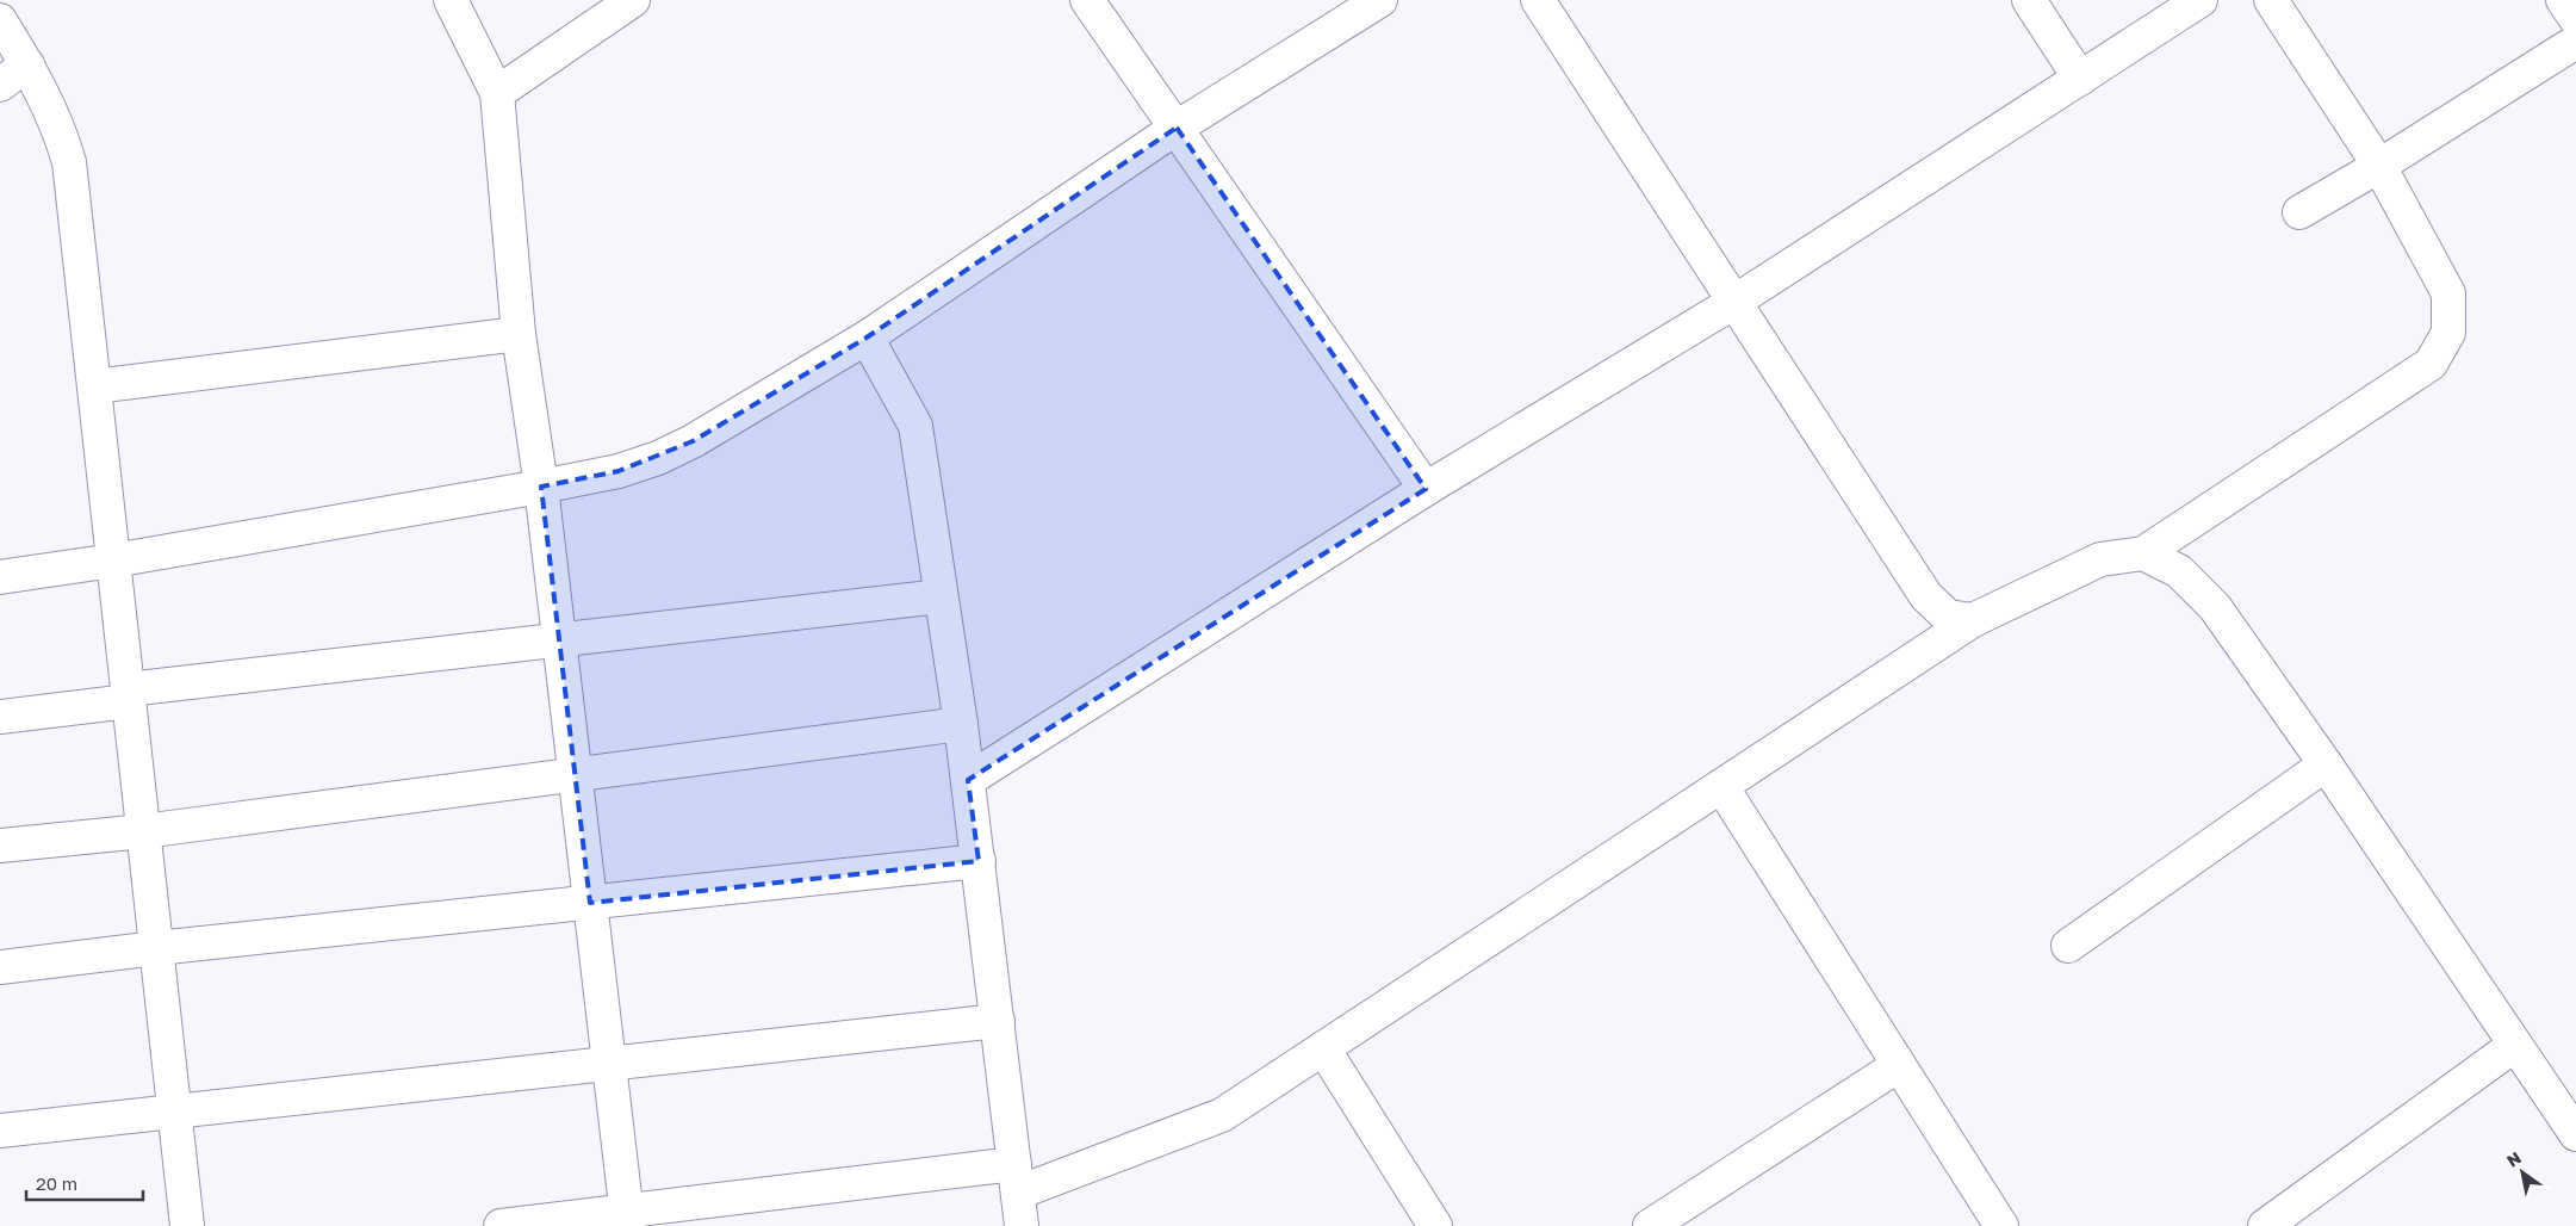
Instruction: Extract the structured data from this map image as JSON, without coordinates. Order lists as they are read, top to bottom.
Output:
{
  "scale_bar": "20 m",
  "north": "top left"
}
